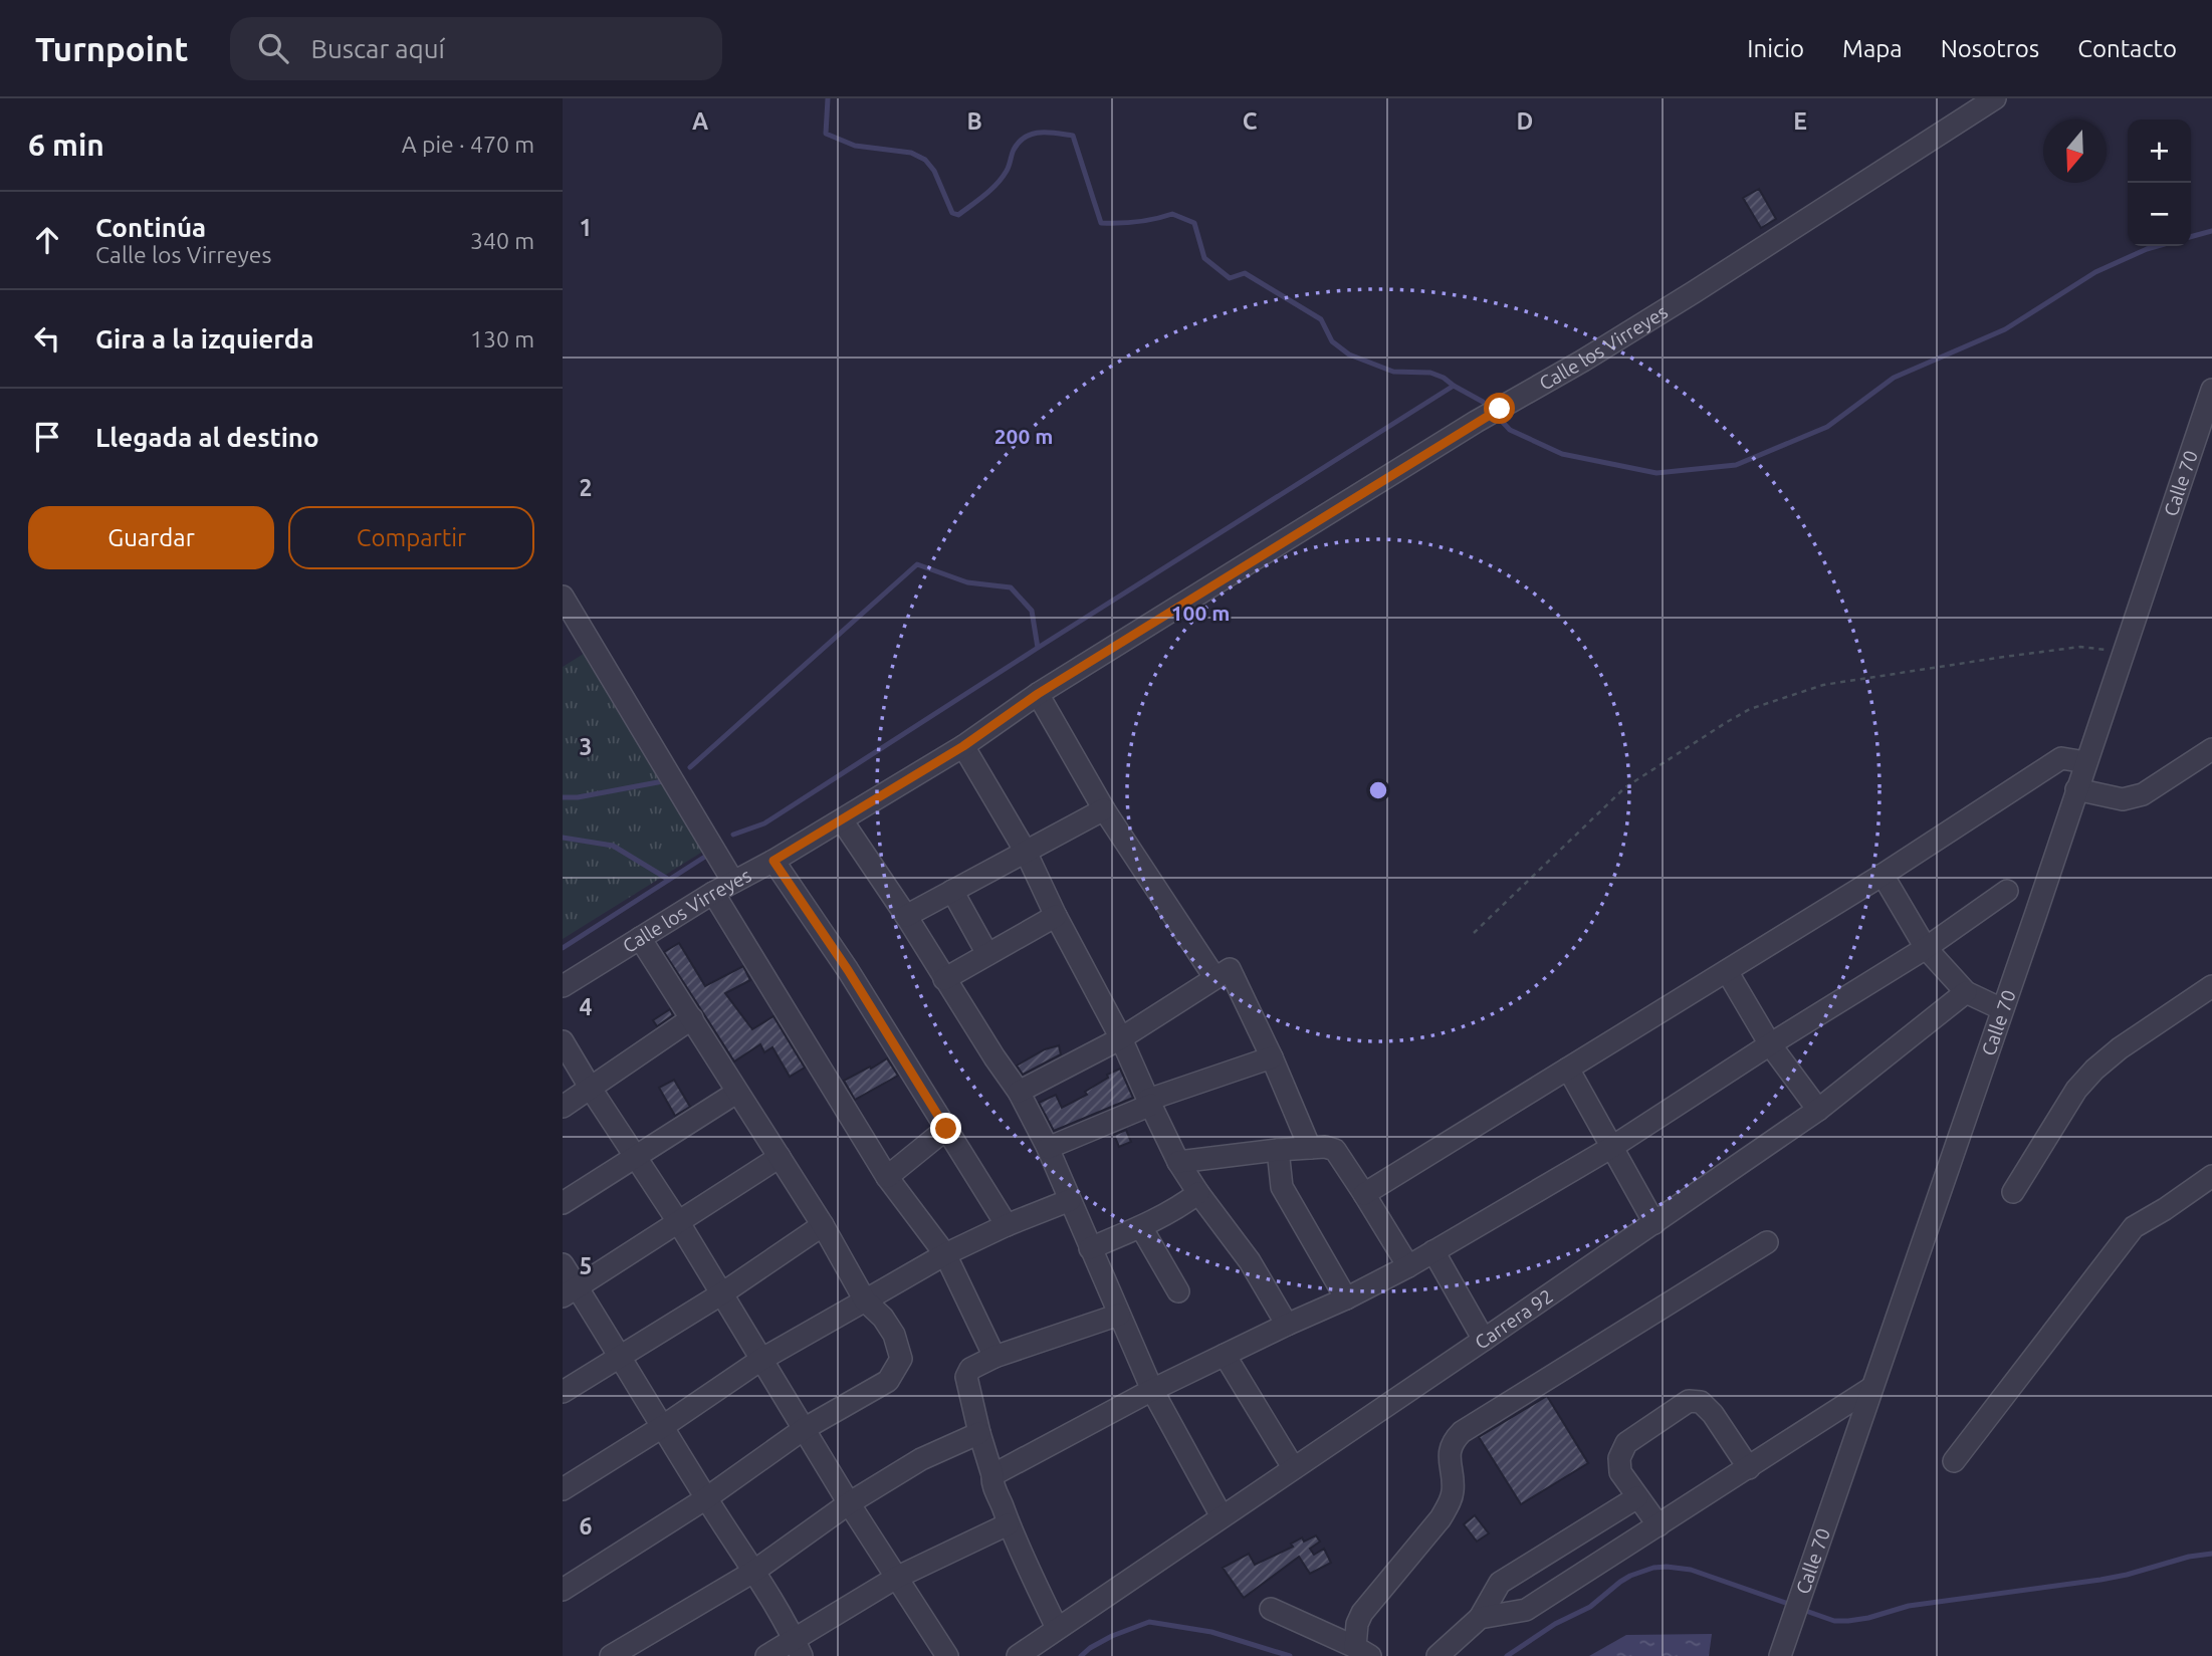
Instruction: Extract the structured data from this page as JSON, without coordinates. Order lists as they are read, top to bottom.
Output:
{
  "streets": {
    "street": ["Calle los Virreyes", "Calle 70", "Carrera 92"]
  },
  "north": "bottom",
  "page": {
    "header": "Turnpoint",
    "search": "Buscar aquí",
    "nav": [
      "Inicio",
      "Mapa",
      "Nosotros",
      "Contacto"
    ],
    "heading": ["6 min", "A pie · 470 m"],
    "map_buttons": ["+", "−"],
    "list": [
      ["Continúa", "Calle los Virreyes", "340 m"],
      ["Gira a la izquierda", "130 m"],
      "Llegada al destino"
    ],
    "buttons": ["Guardar", "Compartir"]
  },
  "grid": {
    "columns": [
      "A",
      "B",
      "C",
      "D",
      "E"
    ],
    "rows": [
      "1",
      "2",
      "3",
      "4",
      "5",
      "6"
    ]
  },
  "rings": ["200 m", "100 m"]
}
